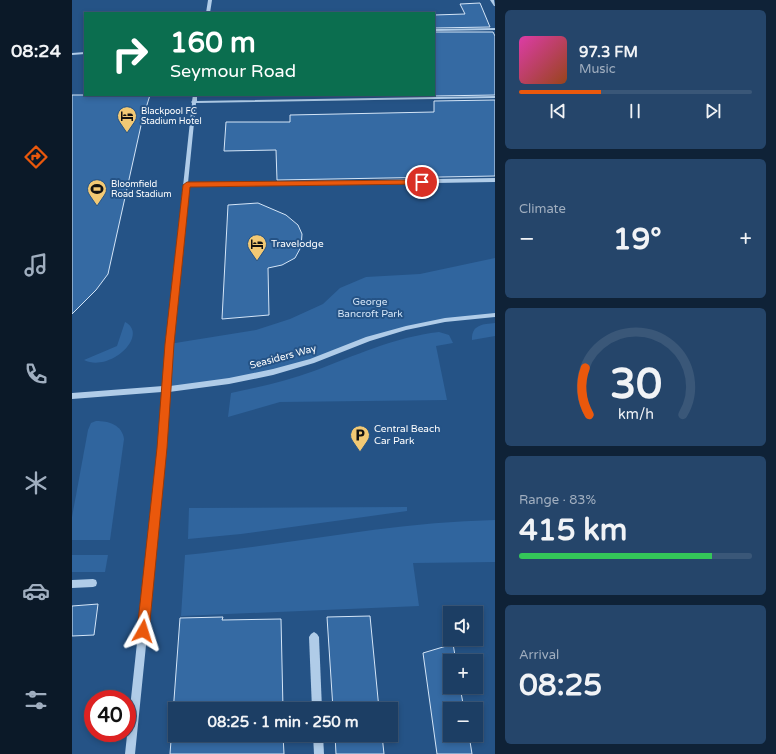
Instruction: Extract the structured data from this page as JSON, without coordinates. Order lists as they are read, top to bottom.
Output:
{
  "streets": {
    "street": ["Seasiders Way"]
  },
  "parks": ["George Bancroft Park"],
  "places": {
    "hotel": ["Blackpool FC Stadium Hotel", "Travelodge"],
    "sports": ["Bloomfield Road Stadium"],
    "parking": ["Central Beach Car Park"]
  },
  "page": {
    "tabs": "08:24",
    "turn": ["160 m", "Seymour Road"],
    "song": ["97.3 FM", "Music"],
    "tile": [
      "Climate",
      ["Range · 83%", "415 km"],
      ["Arrival", "08:25"]
    ],
    "heat": ["−", "19°", "+"],
    "map_buttons": ["+", "−"],
    "limit": "40",
    "trip": "08:25 · 1 min · 250 m",
    "gauge": ["30", "km/h"]
  }
}
